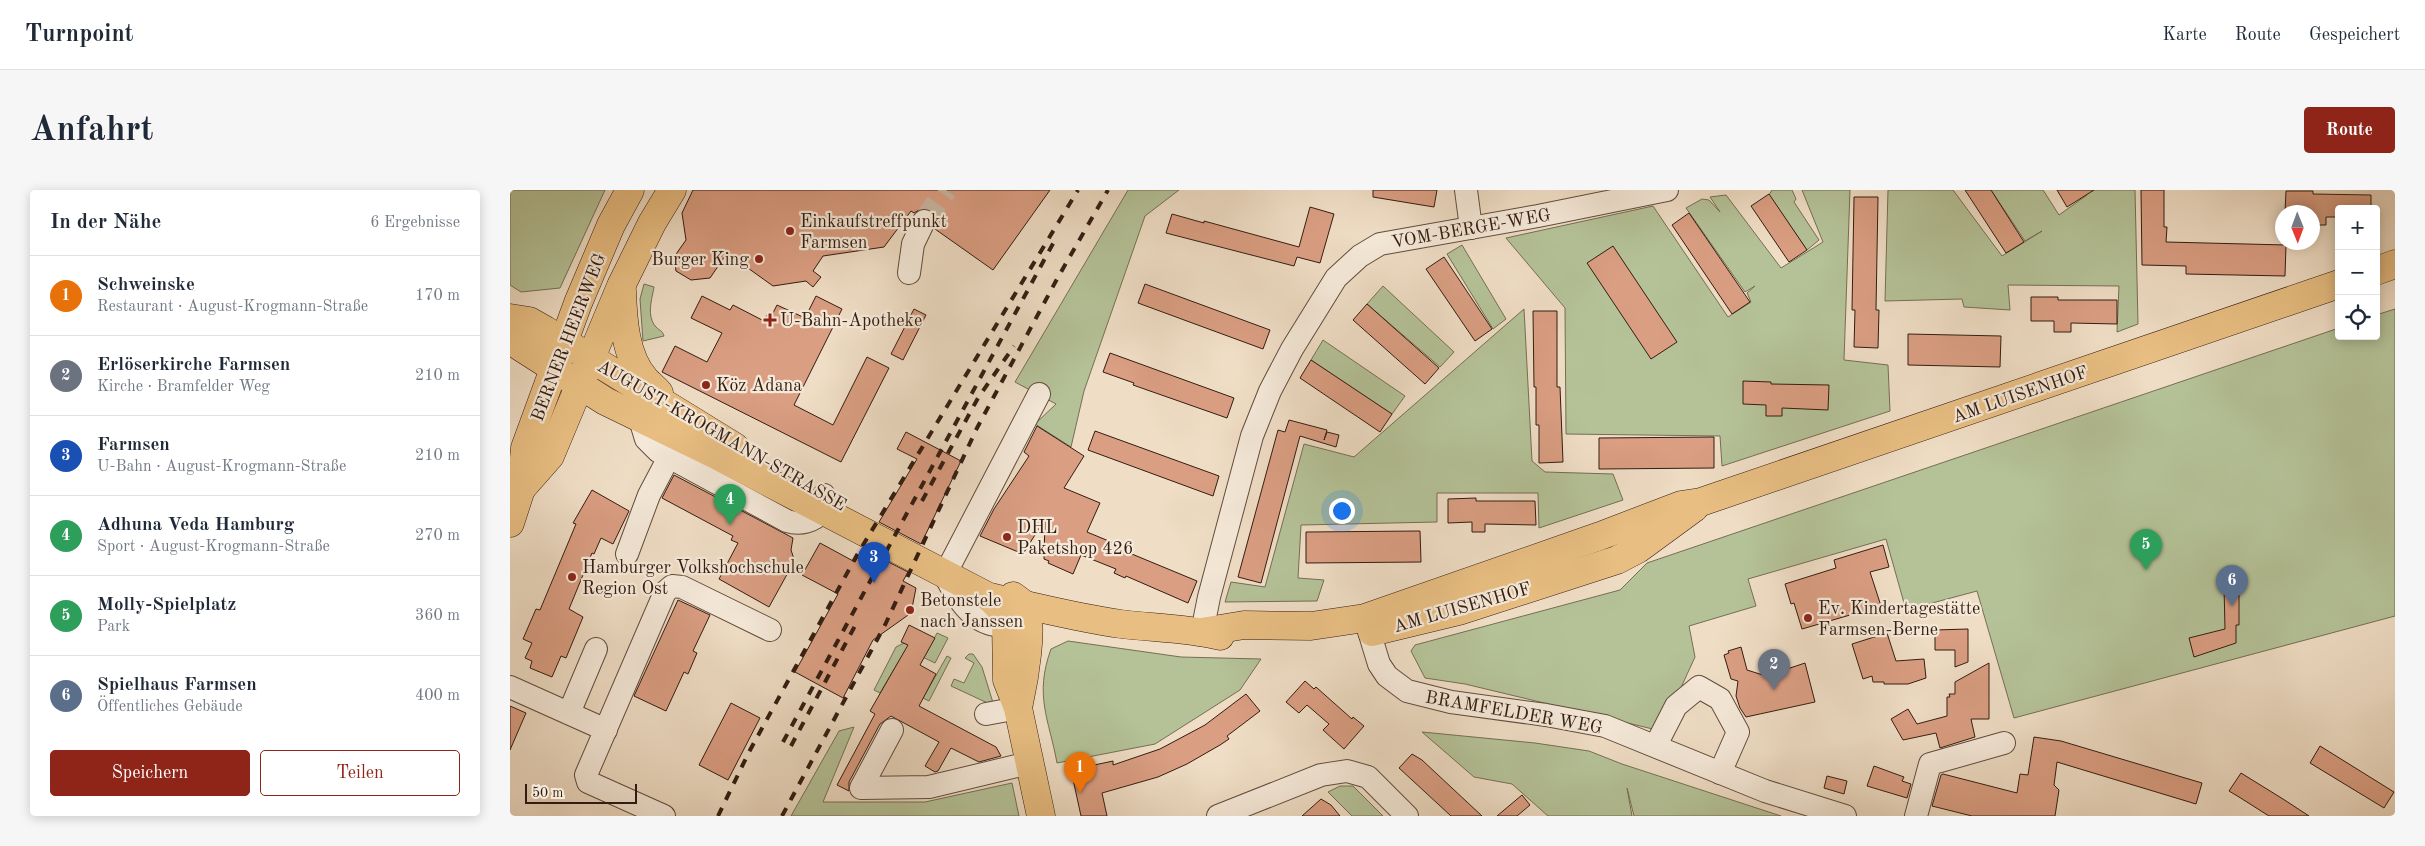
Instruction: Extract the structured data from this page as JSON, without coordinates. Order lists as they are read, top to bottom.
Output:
{
  "streets": {
    "main road": ["BERNER HEERWEG", "AM LUISENHOF", "AUGUST-KROGMANN-STRASSE"],
    "street": ["VOM-BERGE-WEG", "BRAMFELDER WEG"]
  },
  "crossings": [
    ["VOM-BERGE-WEG", "AM LUISENHOF"],
    ["BERNER HEERWEG", "AUGUST-KROGMANN-STRASSE"],
    ["AM LUISENHOF", "AUGUST-KROGMANN-STRASSE"],
    ["AM LUISENHOF", "BRAMFELDER WEG"]
  ],
  "places": {
    "other": [
      "Einkaufstreffpunkt Farmsen",
      "Burger King",
      "Köz Adana",
      "DHL Paketshop 426",
      "Hamburger Volkshochschule Region Ost",
      "Betonstele nach Janssen",
      "Ev. Kindertagestätte Farmsen-Berne"
    ],
    "health": ["U-Bahn-Apotheke"]
  },
  "scale_bar": "50 m",
  "north": "bottom",
  "page": {
    "header": "Turnpoint",
    "nav": ["Karte", "Route", "Gespeichert"],
    "buttons": [
      "Route",
      ["Speichern", "Teilen"]
    ],
    "title": "Anfahrt",
    "heading": ["In der Nähe", "6 Ergebnisse"],
    "map_buttons": ["+", "−"],
    "list": [
      {
        "mark": "1",
        "name": "Schweinske",
        "note": "Restaurant · August-Krogmann-Straße",
        "value": "170 m"
      },
      {
        "mark": "2",
        "name": "Erlöserkirche Farmsen",
        "note": "Kirche · Bramfelder Weg",
        "value": "210 m"
      },
      {
        "mark": "3",
        "name": "Farmsen",
        "note": "U-Bahn · August-Krogmann-Straße",
        "value": "210 m"
      },
      {
        "mark": "4",
        "name": "Adhuna Veda Hamburg",
        "note": "Sport · August-Krogmann-Straße",
        "value": "270 m"
      },
      {
        "mark": "5",
        "name": "Molly-Spielplatz",
        "note": "Park",
        "value": "360 m"
      },
      {
        "mark": "6",
        "name": "Spielhaus Farmsen",
        "note": "Öffentliches Gebäude",
        "value": "400 m"
      }
    ],
    "pins": [
      "4",
      "5",
      "3",
      "6",
      "2",
      "1"
    ],
    "scale": "50 m"
  }
}
